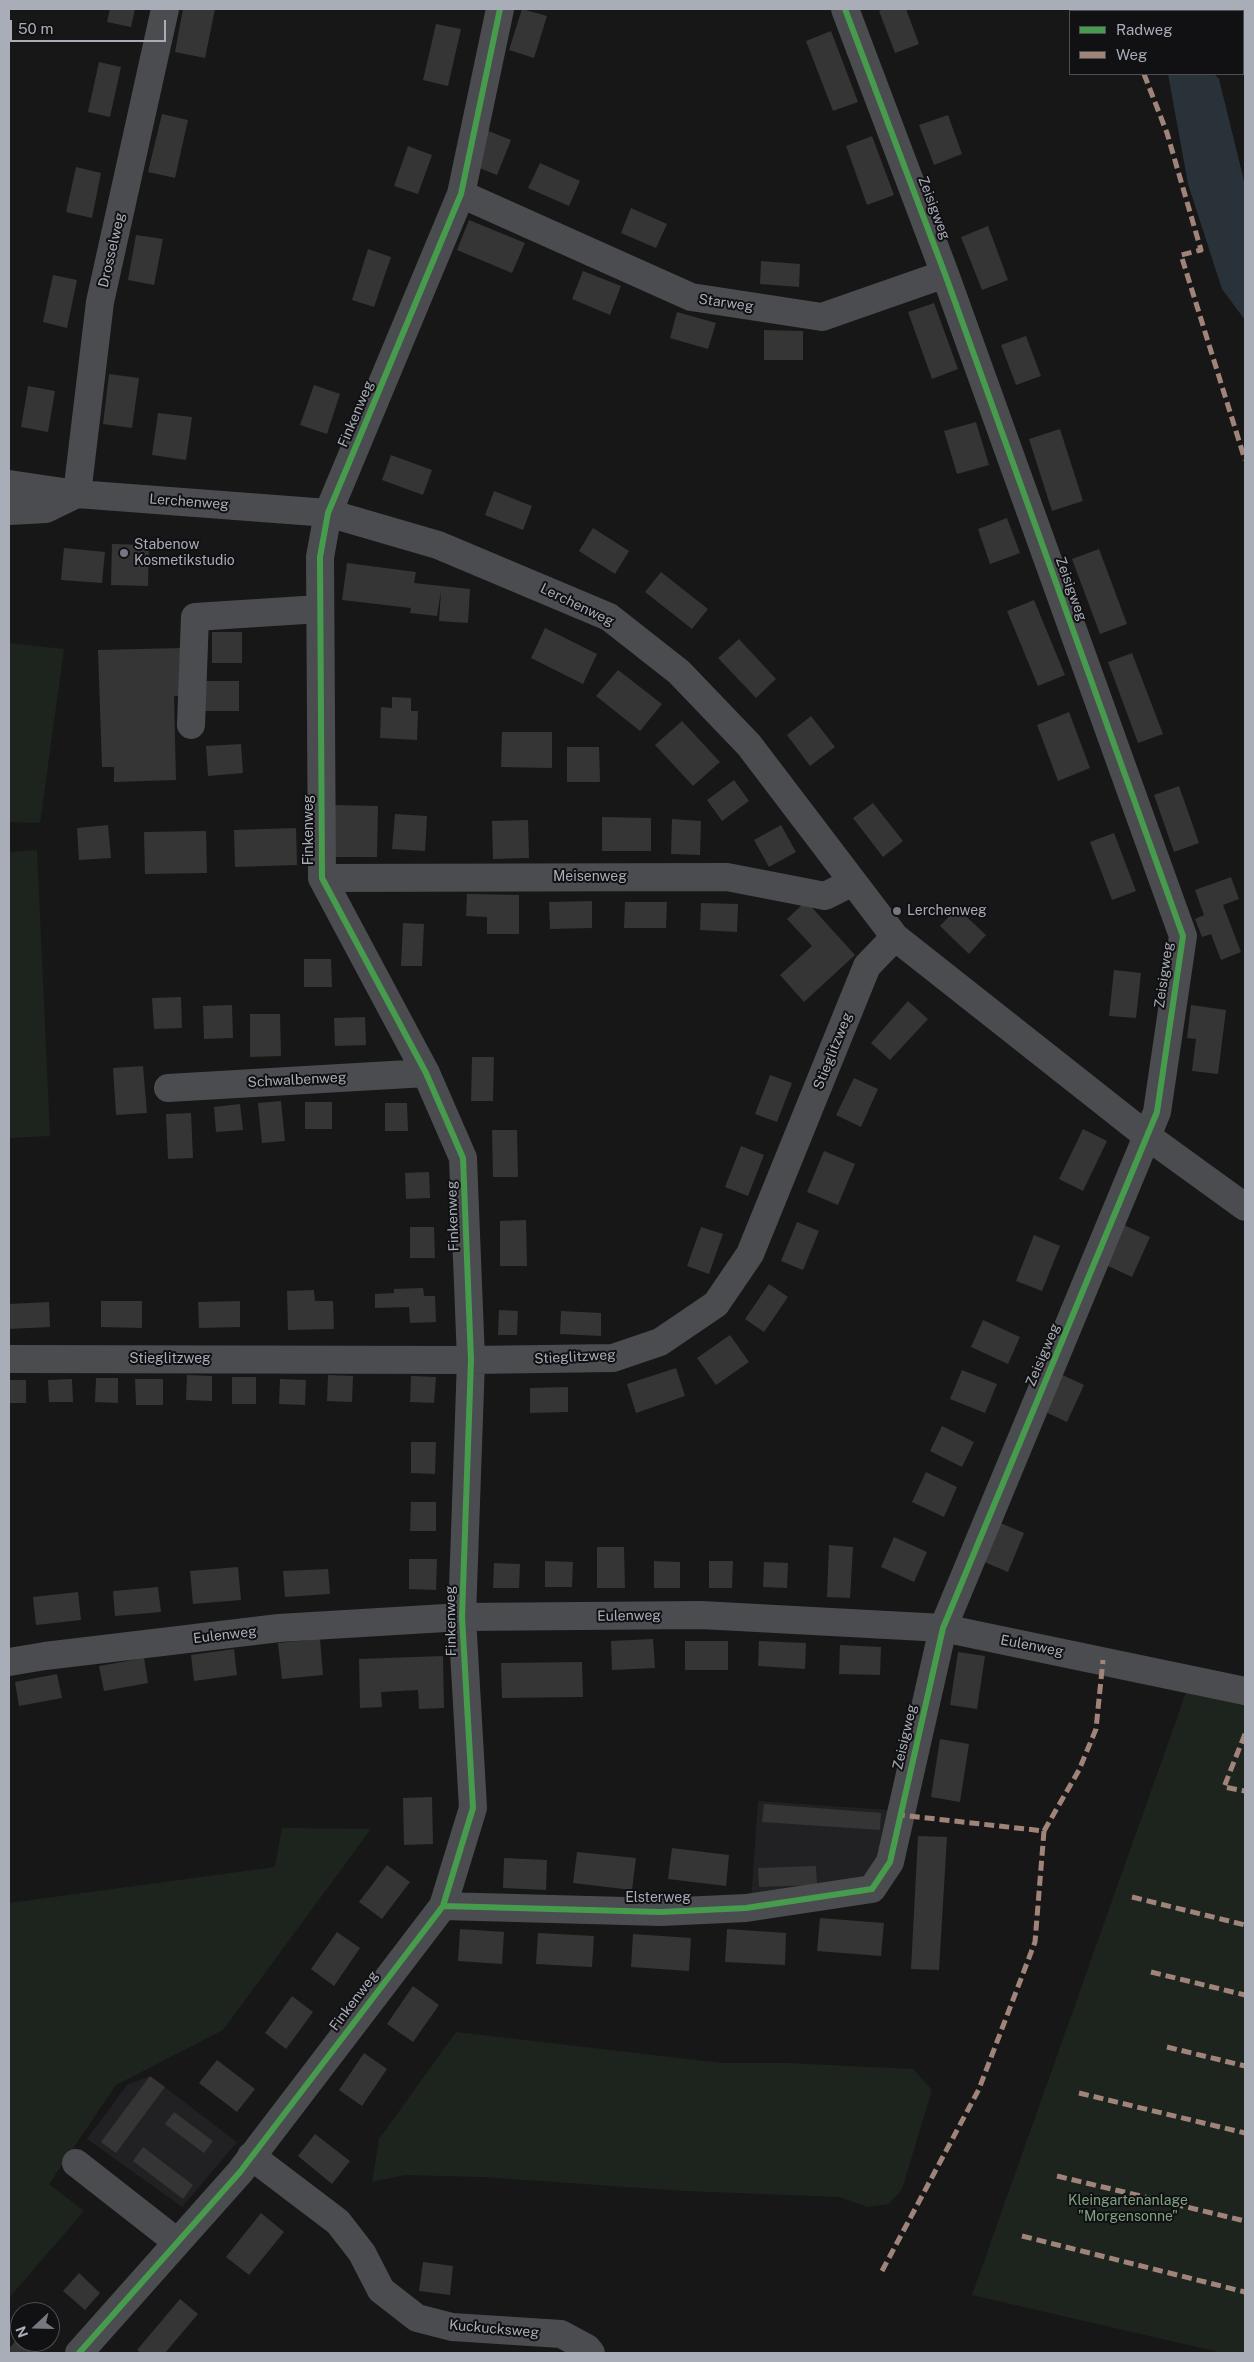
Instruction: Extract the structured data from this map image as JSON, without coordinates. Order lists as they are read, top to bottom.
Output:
{
  "streets": {
    "street": [
      "Zeisigweg",
      "Drosselweg",
      "Starweg",
      "Finkenweg",
      "Lerchenweg",
      "Meisenweg",
      "Stieglitzweg",
      "Schwalbenweg",
      "Eulenweg",
      "Elsterweg",
      "Kuckucksweg"
    ]
  },
  "crossings": [
    ["Zeisigweg", "Starweg"],
    ["Zeisigweg", "Lerchenweg"],
    ["Zeisigweg", "Eulenweg"],
    ["Zeisigweg", "Elsterweg"],
    ["Drosselweg", "Lerchenweg"],
    ["Starweg", "Finkenweg"],
    ["Finkenweg", "Lerchenweg"],
    ["Finkenweg", "Meisenweg"],
    ["Finkenweg", "Stieglitzweg"],
    ["Finkenweg", "Schwalbenweg"],
    ["Finkenweg", "Eulenweg"],
    ["Finkenweg", "Elsterweg"],
    ["Finkenweg", "Kuckucksweg"],
    ["Lerchenweg", "Meisenweg"],
    ["Lerchenweg", "Stieglitzweg"]
  ],
  "parks": ["Kleingartenanlage \"Morgensonne\""],
  "places": ["Stabenow Kosmetikstudio", "Lerchenweg"],
  "legend": ["Radweg", "Weg"],
  "scale_bar": "50 m",
  "north": "left"
}
